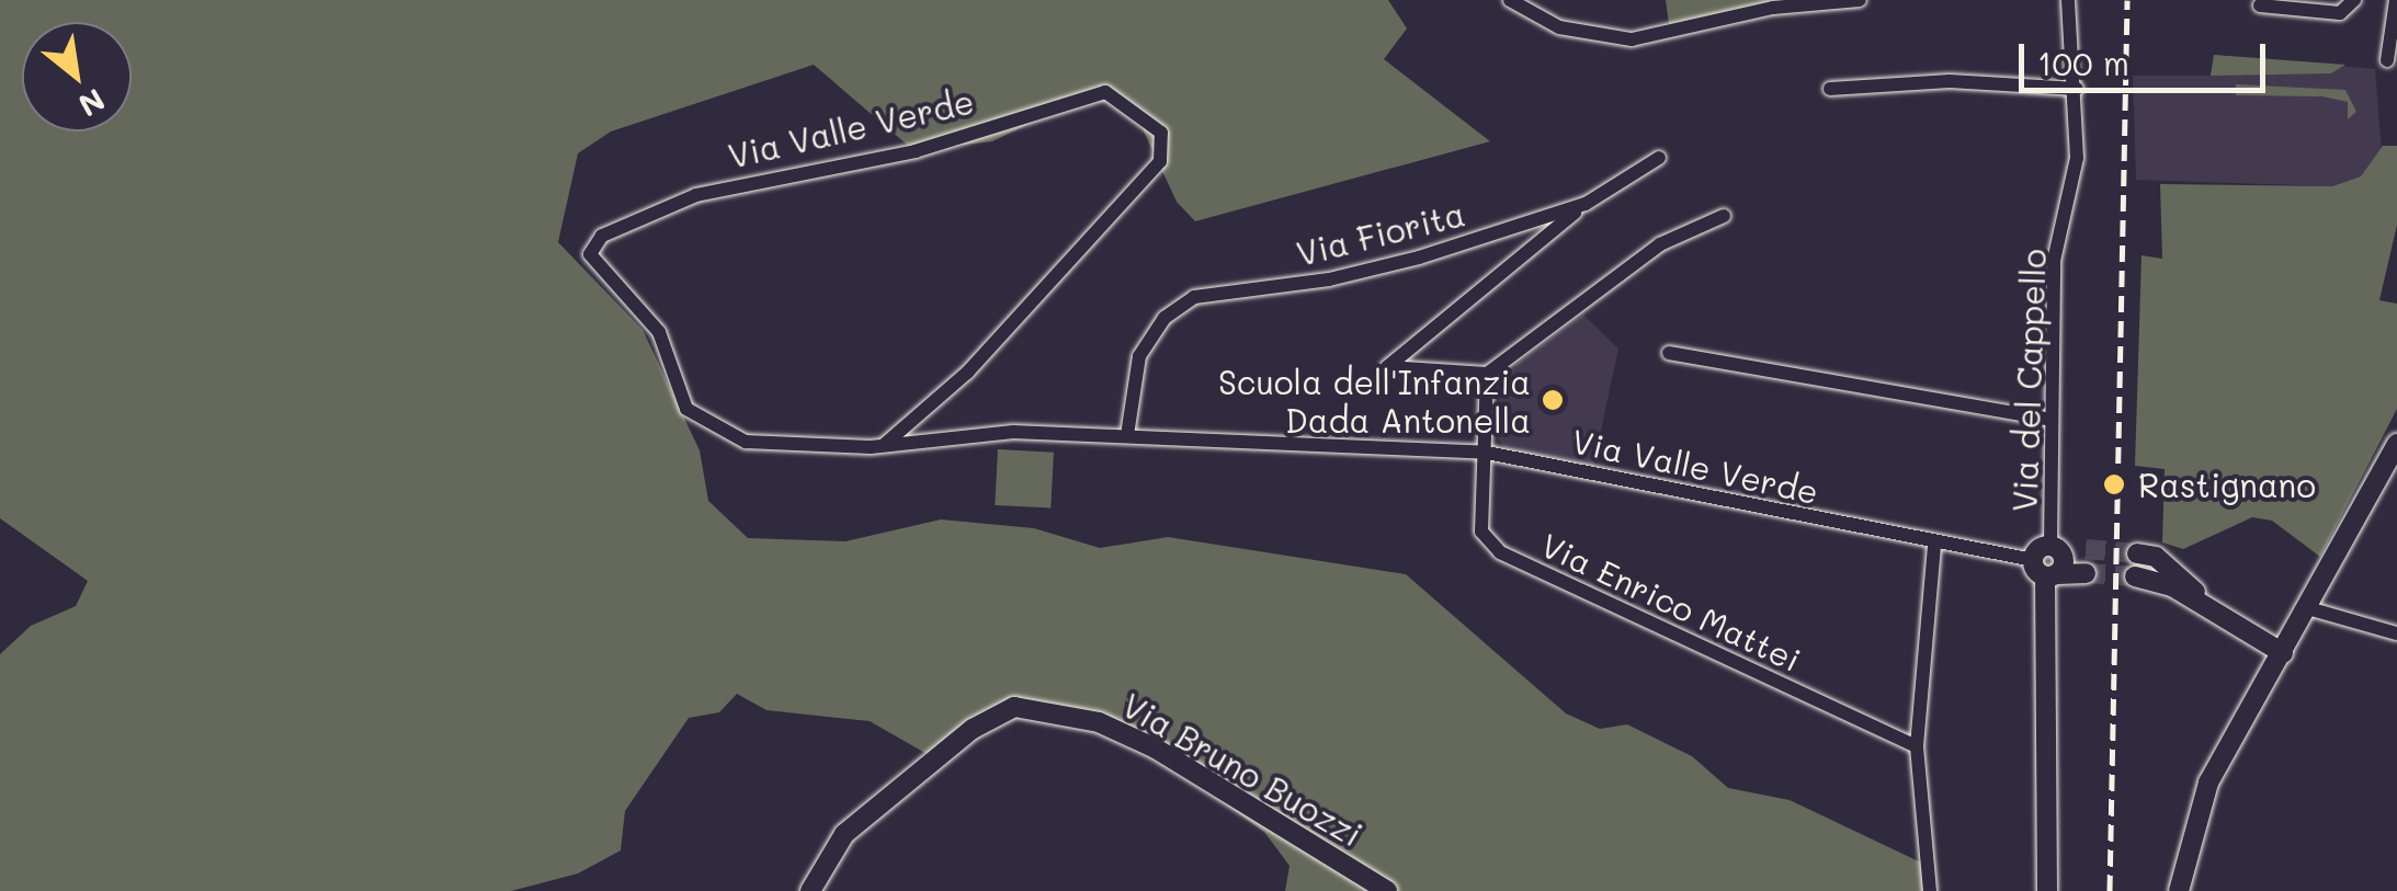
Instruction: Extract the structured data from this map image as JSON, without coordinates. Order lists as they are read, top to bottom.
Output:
{
  "streets": {
    "street": [
      "Via Valle Verde",
      "Via Fiorita",
      "Via del Cappello",
      "Via Enrico Mattei",
      "Via Bruno Buozzi"
    ]
  },
  "crossings": [
    ["Via Valle Verde", "Via Fiorita"],
    ["Via Valle Verde", "Via Enrico Mattei"]
  ],
  "places": ["Scuola dell'Infanzia Dada Antonella", "Rastignano"],
  "scale_bar": "100 m",
  "north": "bottom right"
}
